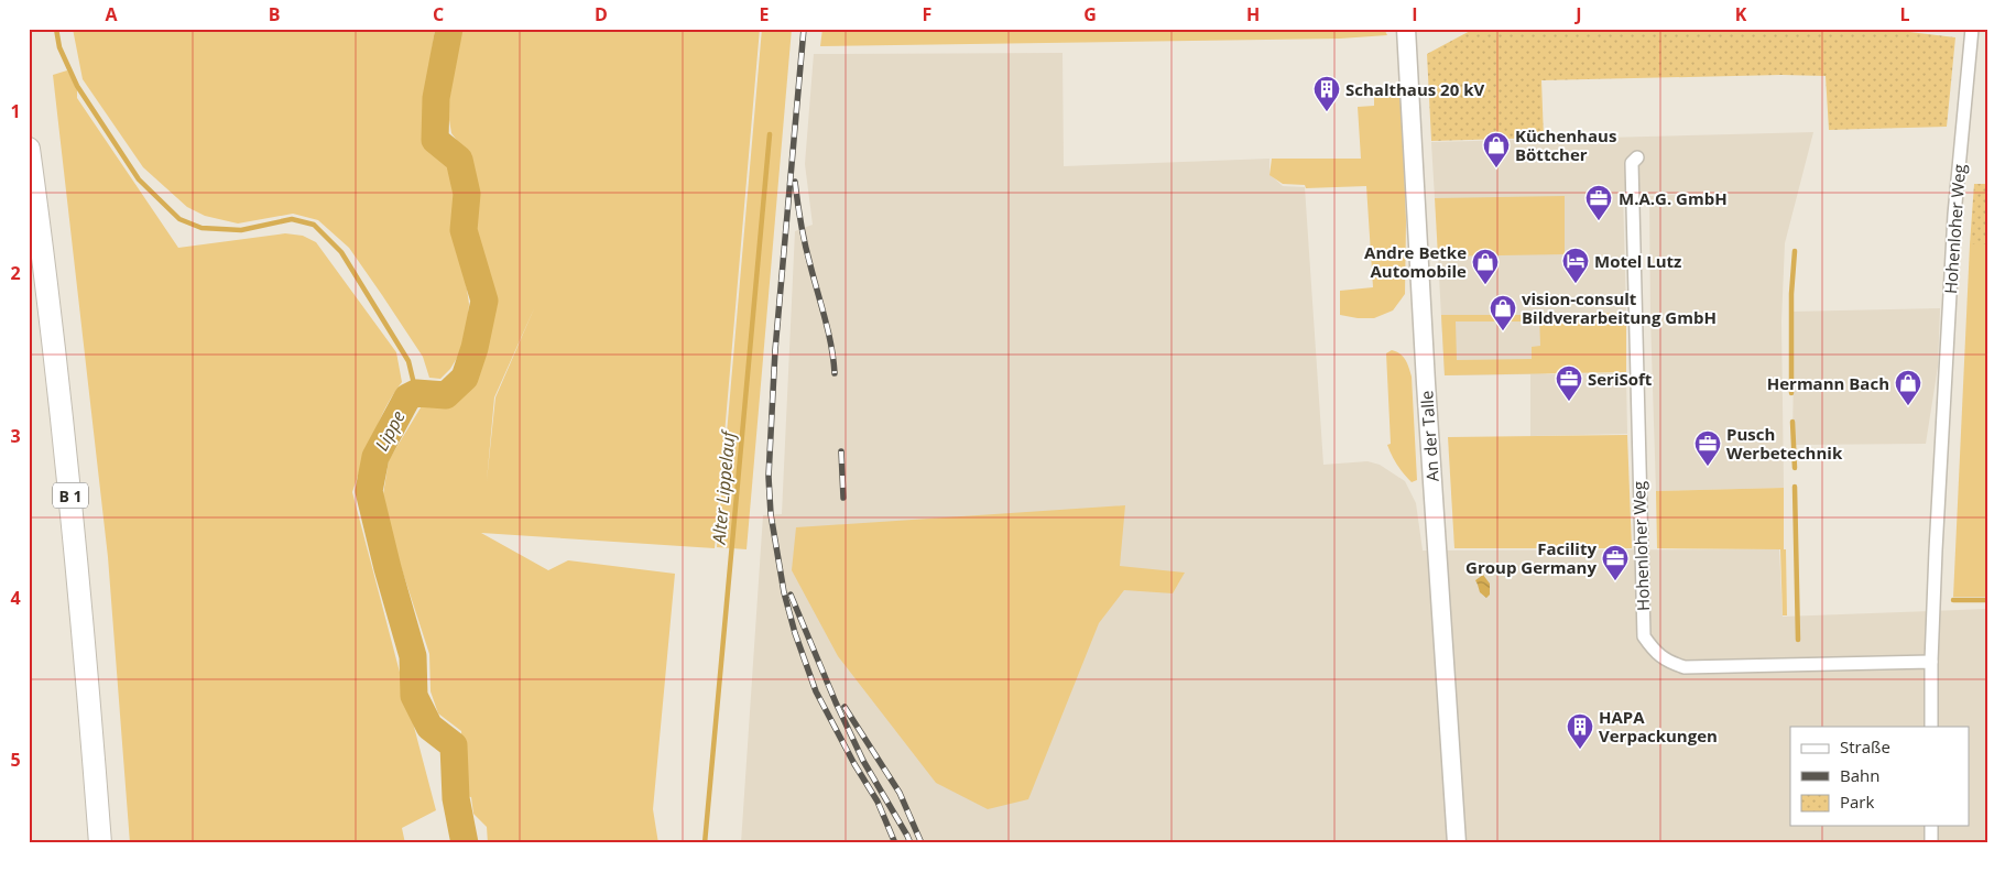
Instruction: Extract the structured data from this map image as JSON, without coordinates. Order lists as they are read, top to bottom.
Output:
{
  "streets": {
    "highway": ["B 1"],
    "street": ["Hohenloher Weg", "An der Talle"]
  },
  "water": ["Lippe", "Alter Lippelauf"],
  "places": {
    "building": ["Schalthaus 20 kV", "HAPA Verpackungen"],
    "shop": [
      "Küchenhaus Böttcher",
      "Andre Betke Automobile",
      "vision-consult Bildverarbeitung GmbH",
      "Hermann Bach"
    ],
    "office": [
      "M.A.G. GmbH",
      "SeriSoft",
      "Pusch Werbetechnik",
      "Facility Group Germany"
    ],
    "hotel": ["Motel Lutz"]
  },
  "legend": ["Straße", "Bahn", "Park"],
  "grid": {
    "columns": [
      "A",
      "B",
      "C",
      "D",
      "E",
      "F",
      "G",
      "H",
      "I",
      "J",
      "K",
      "L"
    ],
    "rows": [
      "1",
      "2",
      "3",
      "4",
      "5"
    ]
  }
}
